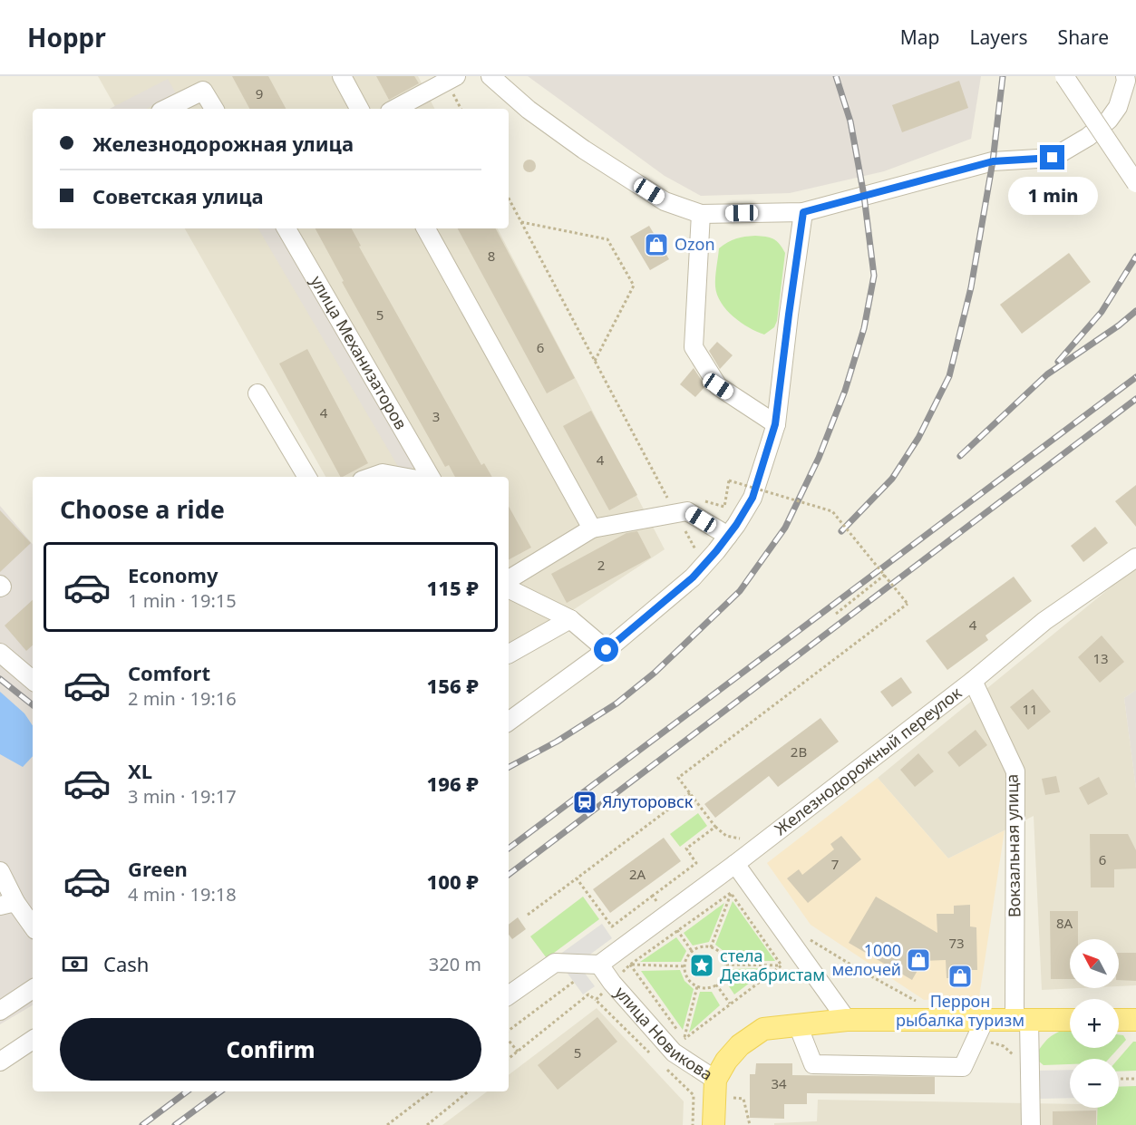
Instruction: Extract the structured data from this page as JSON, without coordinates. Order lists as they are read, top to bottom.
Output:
{
  "streets": {
    "main road": ["улица Новикова"],
    "street": ["улица Механизаторов", "Железнодорожный переулок", "Вокзальная улица"]
  },
  "crossings": [
    ["Железнодорожный переулок", "Вокзальная улица"],
    ["Железнодорожный переулок", "улица Новикова"],
    ["Вокзальная улица", "улица Новикова"]
  ],
  "places": {
    "shop": ["Ozon", "1000 мелочей", "Перрон рыбалка туризм"],
    "station": ["Ялуторовск"],
    "place": ["стела Декабристам"]
  },
  "house_numbers": [
    "9",
    "8",
    "5",
    "6",
    "4",
    "3",
    "4",
    "2",
    "4",
    "13",
    "11",
    "2В",
    "6",
    "7",
    "2А",
    "8А",
    "73",
    "5",
    "34"
  ],
  "north": "top left",
  "page": {
    "header": "Hoppr",
    "nav": ["Map", "Layers", "Share"],
    "banner": ["Железнодорожная улица", "Советская улица"],
    "bubble": "1 min",
    "heading": "Choose a ride",
    "list": [
      {
        "name": "Economy",
        "note": "1 min · 19:15",
        "value": "115 ₽"
      },
      {
        "name": "Comfort",
        "note": "2 min · 19:16",
        "value": "156 ₽"
      },
      {
        "name": "XL",
        "note": "3 min · 19:17",
        "value": "196 ₽"
      },
      {
        "name": "Green",
        "note": "4 min · 19:18",
        "value": "100 ₽"
      }
    ],
    "pay": ["Cash", "320 m"],
    "map_buttons": ["+", "−"],
    "buttons": "Confirm"
  }
}
